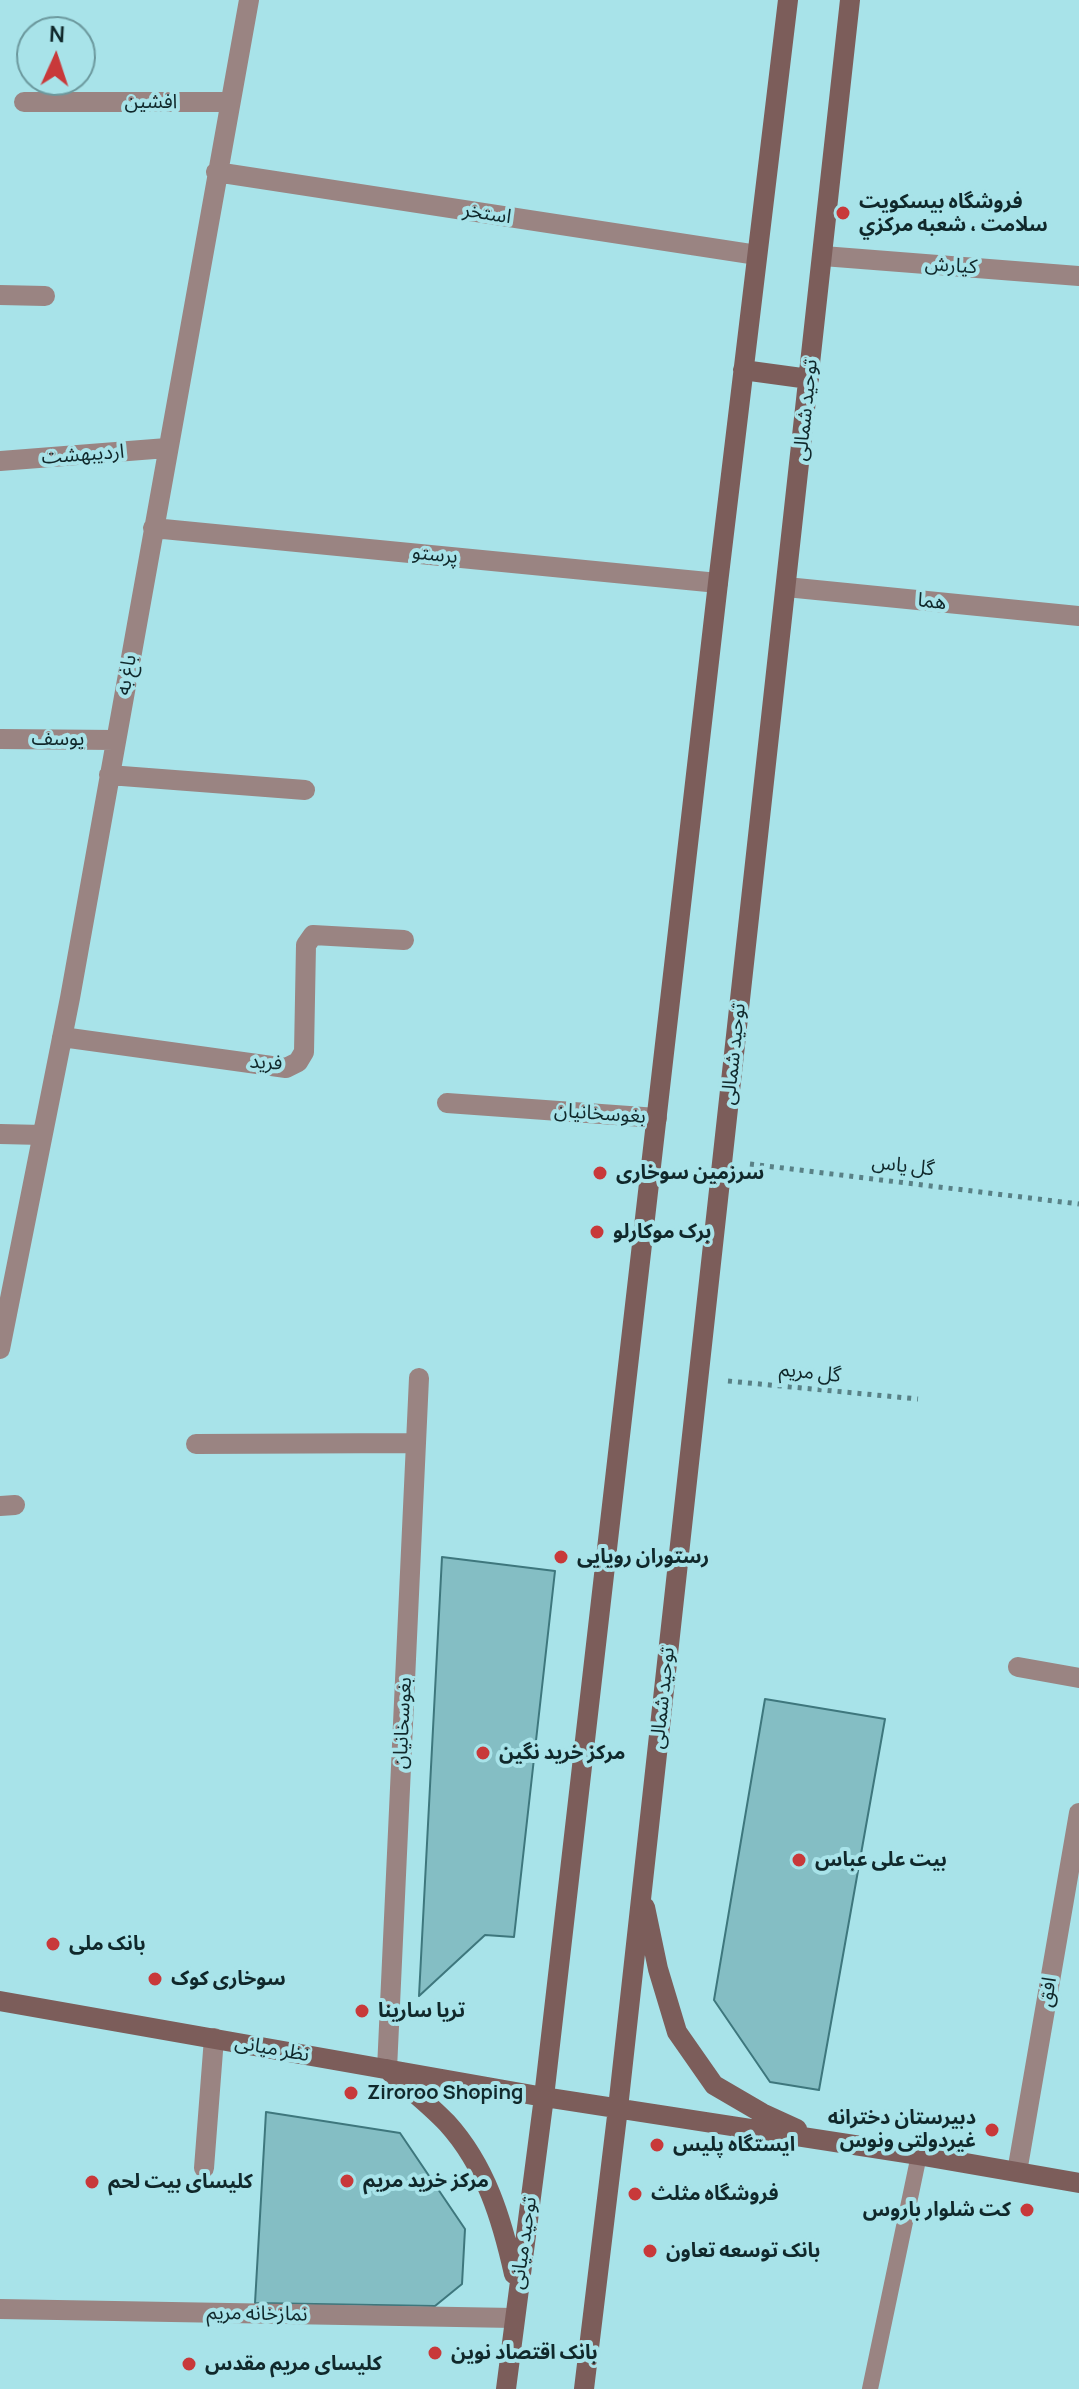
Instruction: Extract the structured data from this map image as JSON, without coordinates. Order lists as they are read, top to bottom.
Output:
{
  "streets": {
    "main road": ["توحید شمالی", "نظر میانی", "توحید میانی"],
    "street": [
      "افشین",
      "استخر",
      "کیارش",
      "اردیبهشت",
      "پرستو",
      "هما",
      "باغ به",
      "یوسف",
      "فرید",
      "بغوسخانیان",
      "افق",
      "نمازخانه مریم"
    ],
    "path": ["گل یاس", "گل مریم"]
  },
  "crossings": [
    ["افشین", "باغ به"],
    ["استخر", "باغ به"],
    ["کیارش", "توحید شمالی"],
    ["توحید شمالی", "هما"],
    ["توحید شمالی", "گل یاس"],
    ["توحید شمالی", "گل مریم"],
    ["توحید شمالی", "نظر میانی"],
    ["اردیبهشت", "باغ به"],
    ["پرستو", "باغ به"],
    ["باغ به", "یوسف"],
    ["باغ به", "فرید"],
    ["بغوسخانیان", "نظر میانی"],
    ["افق", "نظر میانی"],
    ["نظر میانی", "توحید میانی"],
    ["توحید میانی", "نمازخانه مریم"]
  ],
  "places": [
    "فروشگاه بيسكويت سلامت ، شعبه مركزي",
    "سرزمین سوخاری",
    "برک موکارلو",
    "رستوران رویایی",
    "مرکز خرید نگین",
    "بیت علی عباس",
    "بانک ملی",
    "سوخاری کوک",
    "تریا سارینا",
    "Ziroroo Shoping",
    "دبیرستان دخترانه غیردولتی ونوس",
    "ایستگاه پلیس",
    "مرکز خرید مریم",
    "کلیسای بیت لحم",
    "فروشگاه مثلث",
    "کت شلوار باروس",
    "بانک توسعه تعاون",
    "بانک اقتصاد نوین",
    "کلیسای مریم مقدس"
  ],
  "north": "top"
}
